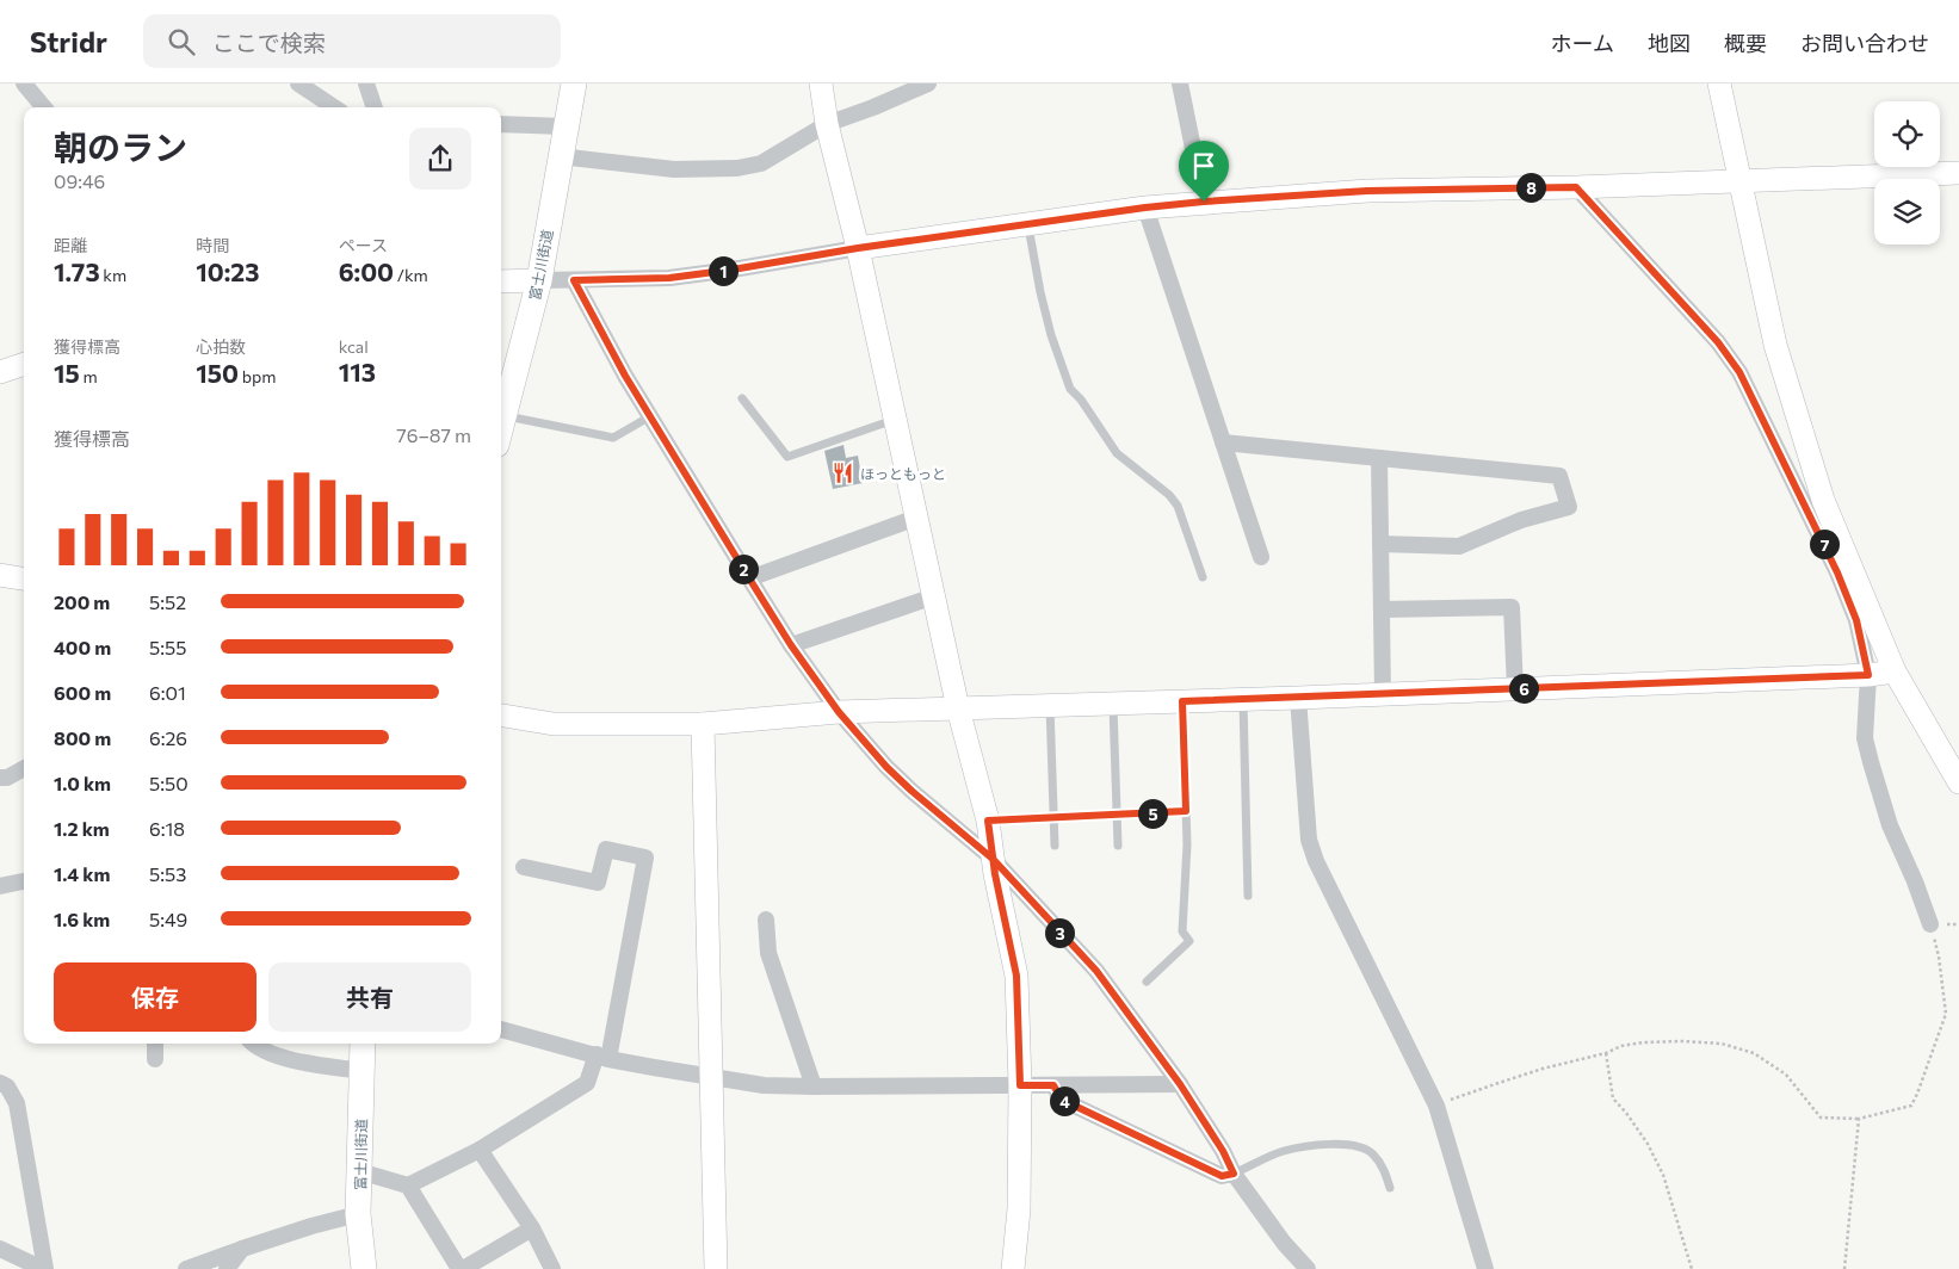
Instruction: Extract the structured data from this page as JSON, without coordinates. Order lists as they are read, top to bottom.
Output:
{
  "streets": {
    "main road": ["富士川街道"]
  },
  "places": {
    "restaurant": ["ほっともっと"]
  },
  "page": {
    "header": "Stridr",
    "search": "ここで検索",
    "nav": [
      "ホーム",
      "地図",
      "概要",
      "お問い合わせ"
    ],
    "heading": ["朝のラン", "09:46"],
    "pins": [
      "8",
      "1",
      "7",
      "2",
      "6",
      "5",
      "3",
      "4"
    ],
    "stats": [
      ["距離", "1.73 km"],
      ["時間", "10:23"],
      ["ペース", "6:00 /km"],
      ["獲得標高", "15 m"],
      ["心拍数", "150 bpm"],
      ["kcal", "113"]
    ],
    "chart": ["獲得標高", "76–87 m"],
    "list": [
      {
        "name": "200 m",
        "note": "5:52"
      },
      {
        "name": "400 m",
        "note": "5:55"
      },
      {
        "name": "600 m",
        "note": "6:01"
      },
      {
        "name": "800 m",
        "note": "6:26"
      },
      {
        "name": "1.0 km",
        "note": "5:50"
      },
      {
        "name": "1.2 km",
        "note": "6:18"
      },
      {
        "name": "1.4 km",
        "note": "5:53"
      },
      {
        "name": "1.6 km",
        "note": "5:49"
      }
    ],
    "buttons": ["保存", "共有"]
  }
}
